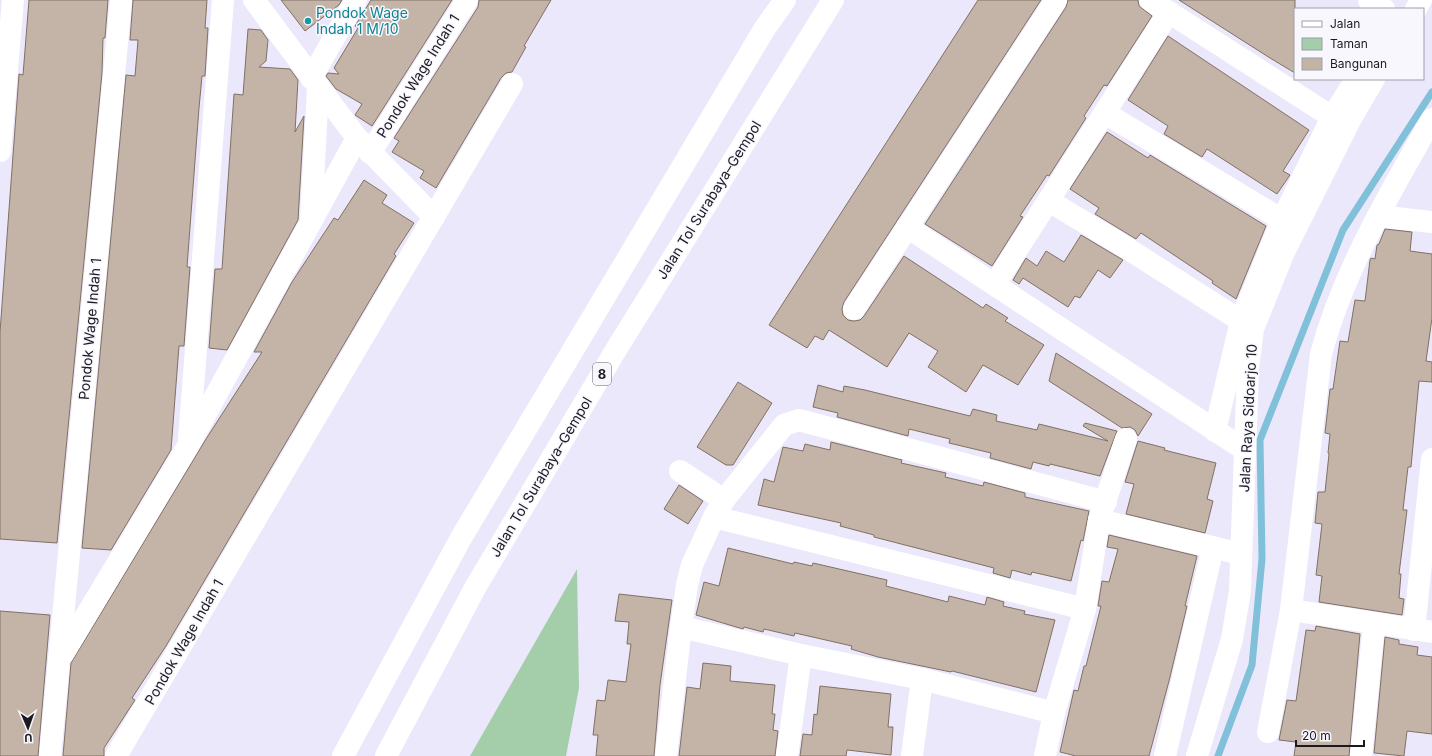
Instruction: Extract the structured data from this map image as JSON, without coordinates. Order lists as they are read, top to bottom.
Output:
{
  "streets": {
    "main road": [
      "Pondok Wage Indah 1",
      "Jalan Tol Surabaya–Gempol",
      "8",
      "Jalan Raya Sidoarjo 10"
    ]
  },
  "places": ["Pondok Wage Indah 1 M/10"],
  "legend": ["Jalan", "Taman", "Bangunan"],
  "scale_bar": "20 m",
  "north": "bottom"
}
